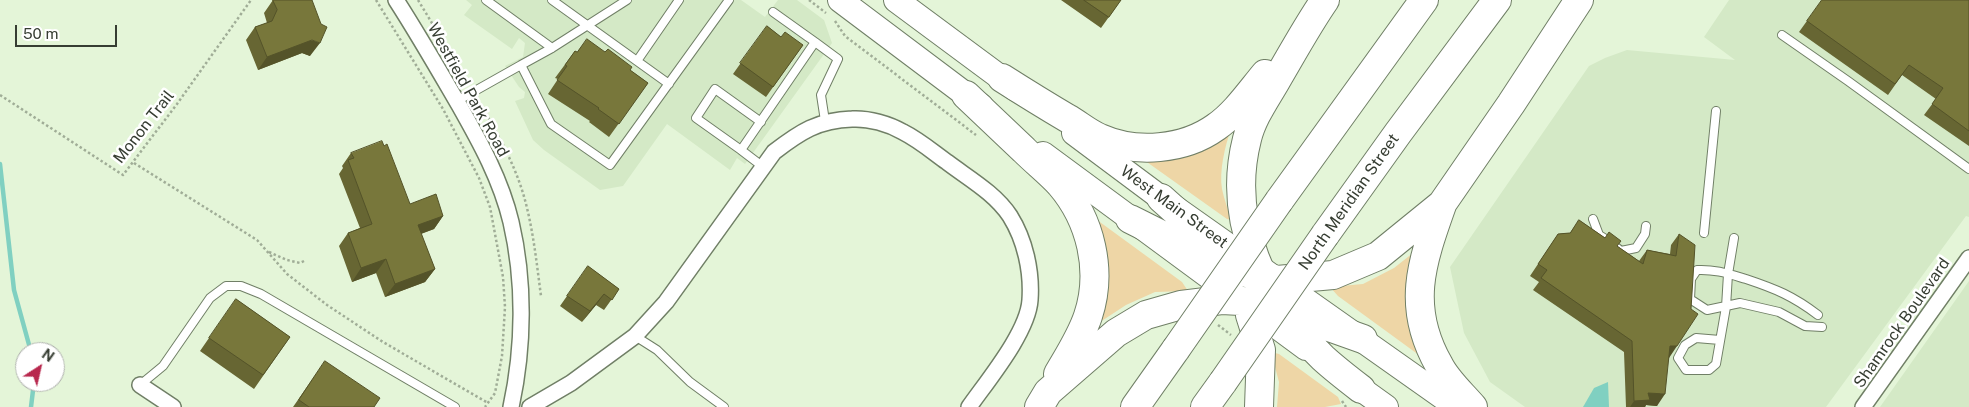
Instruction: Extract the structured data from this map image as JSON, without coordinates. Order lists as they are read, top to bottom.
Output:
{
  "streets": {
    "highway": ["North Meridian Street"],
    "main road": ["West Main Street"],
    "street": ["Westfield Park Road", "Shamrock Boulevard"],
    "path": ["Monon Trail"]
  },
  "scale_bar": "50 m",
  "north": "top right"
}
